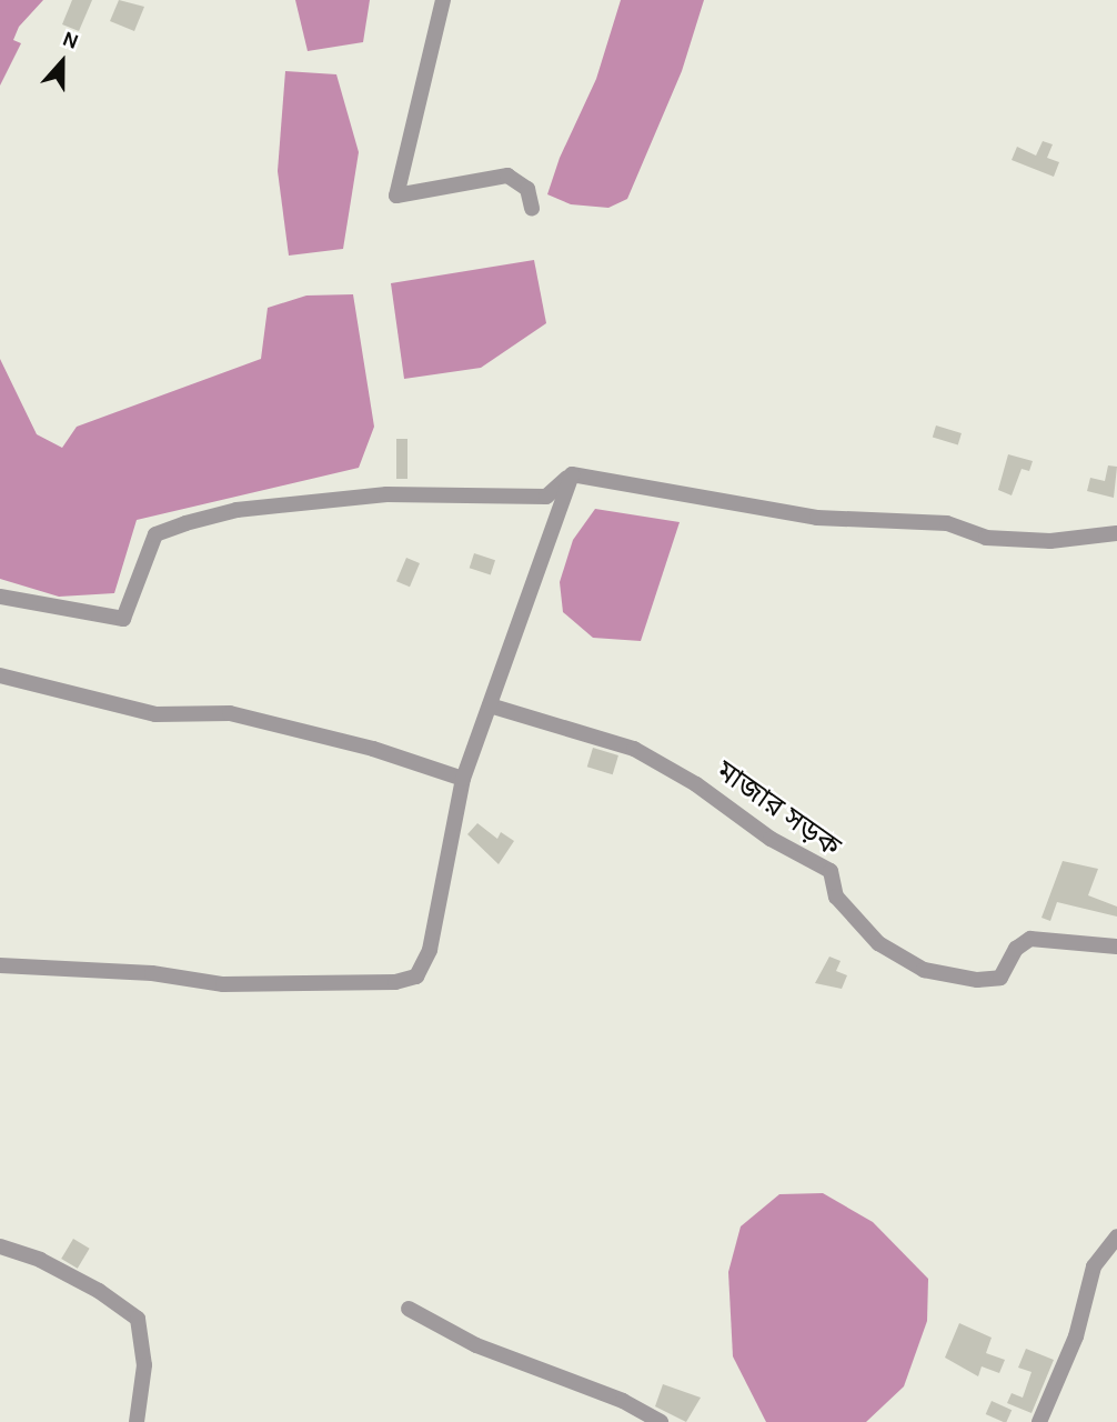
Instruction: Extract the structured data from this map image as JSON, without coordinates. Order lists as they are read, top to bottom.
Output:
{
  "streets": {
    "street": ["মাজার সড়ক"]
  },
  "north": "top"
}
